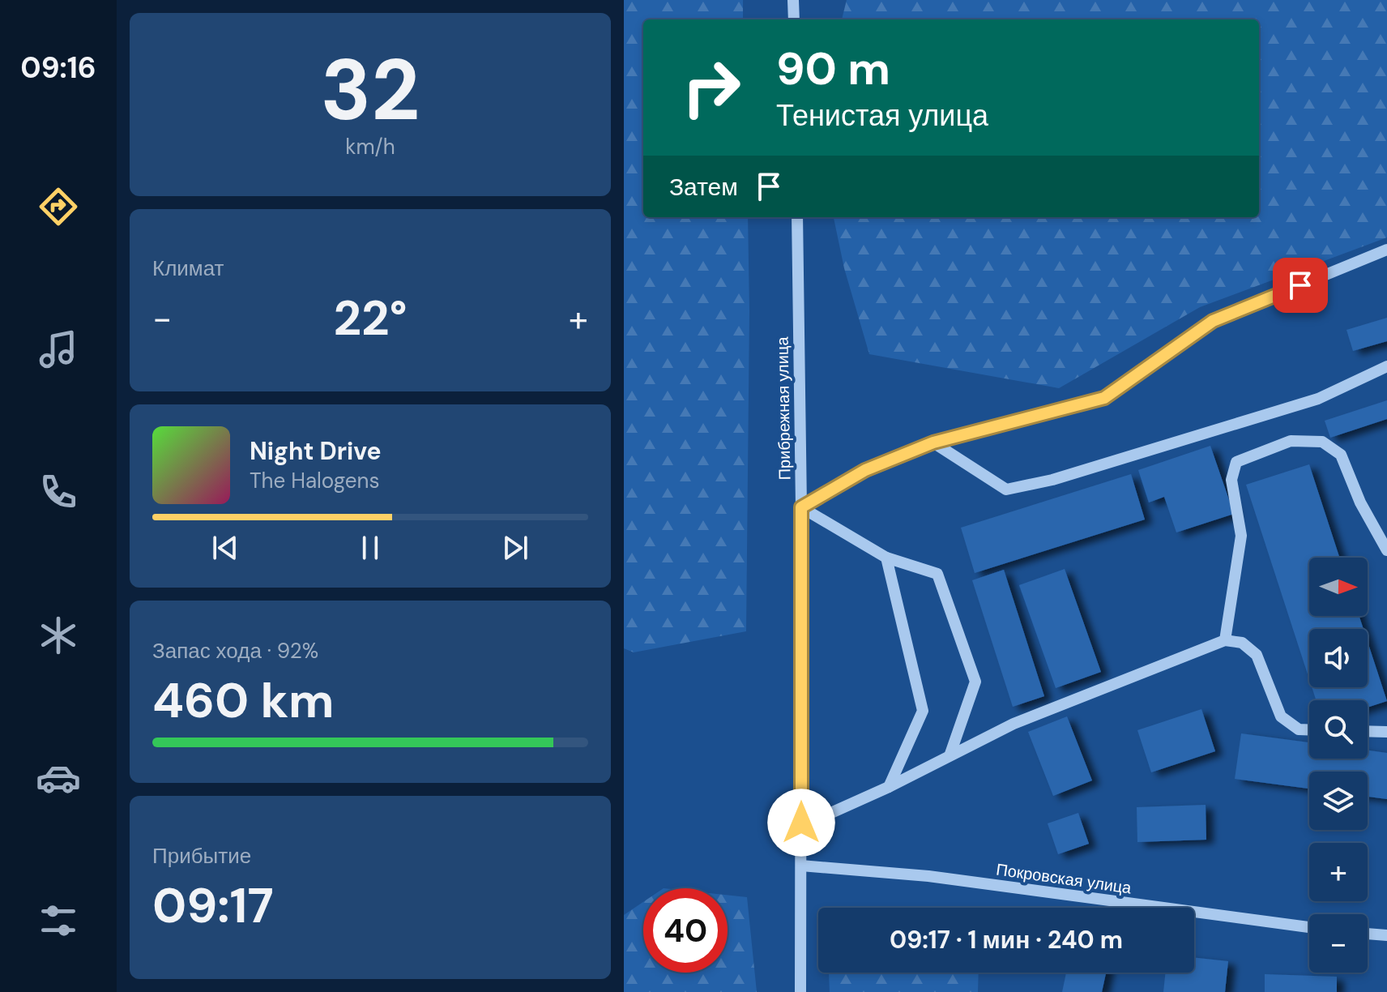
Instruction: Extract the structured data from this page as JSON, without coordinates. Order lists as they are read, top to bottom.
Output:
{
  "streets": {
    "street": ["Прибрежная улица", "Покровская улица"]
  },
  "crossings": [
    ["Прибрежная улица", "Покровская улица"]
  ],
  "north": "right",
  "page": {
    "tabs": "09:16",
    "tile": [
      ["32", "km/h"],
      "Климат",
      ["Запас хода · 92%", "460 km"],
      ["Прибытие", "09:17"]
    ],
    "turn": ["90 m", "Тенистая улица"],
    "then": "Затем",
    "heat": ["−", "22°", "+"],
    "song": ["Night Drive", "The Halogens"],
    "map_buttons": ["+", "−"],
    "limit": "40",
    "trip": "09:17 · 1 мин · 240 m"
  }
}
